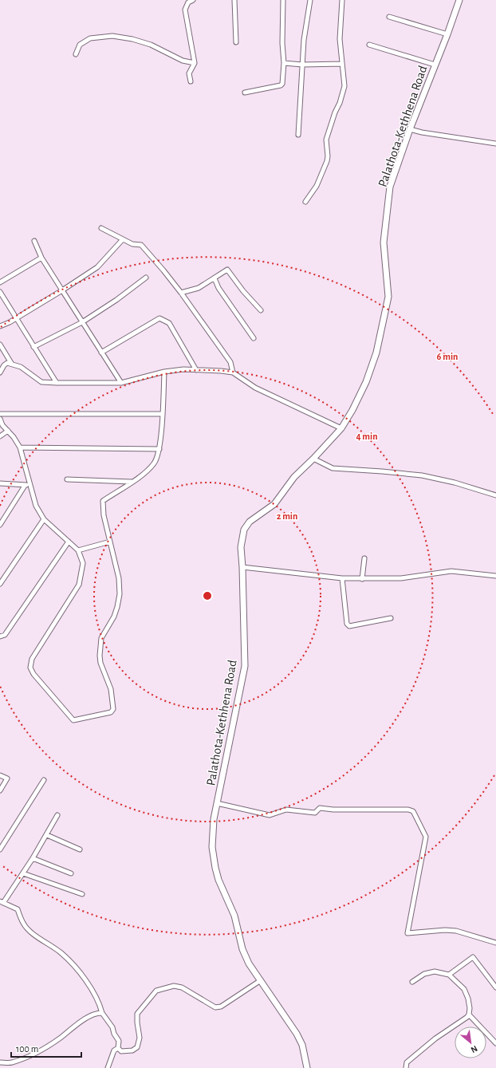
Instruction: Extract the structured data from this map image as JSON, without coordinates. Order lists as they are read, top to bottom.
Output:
{
  "streets": {
    "street": ["Palathota-Kethhena Road"]
  },
  "scale_bar": "100 m",
  "north": "bottom right",
  "rings": ["6 min", "4 min", "2 min"]
}
